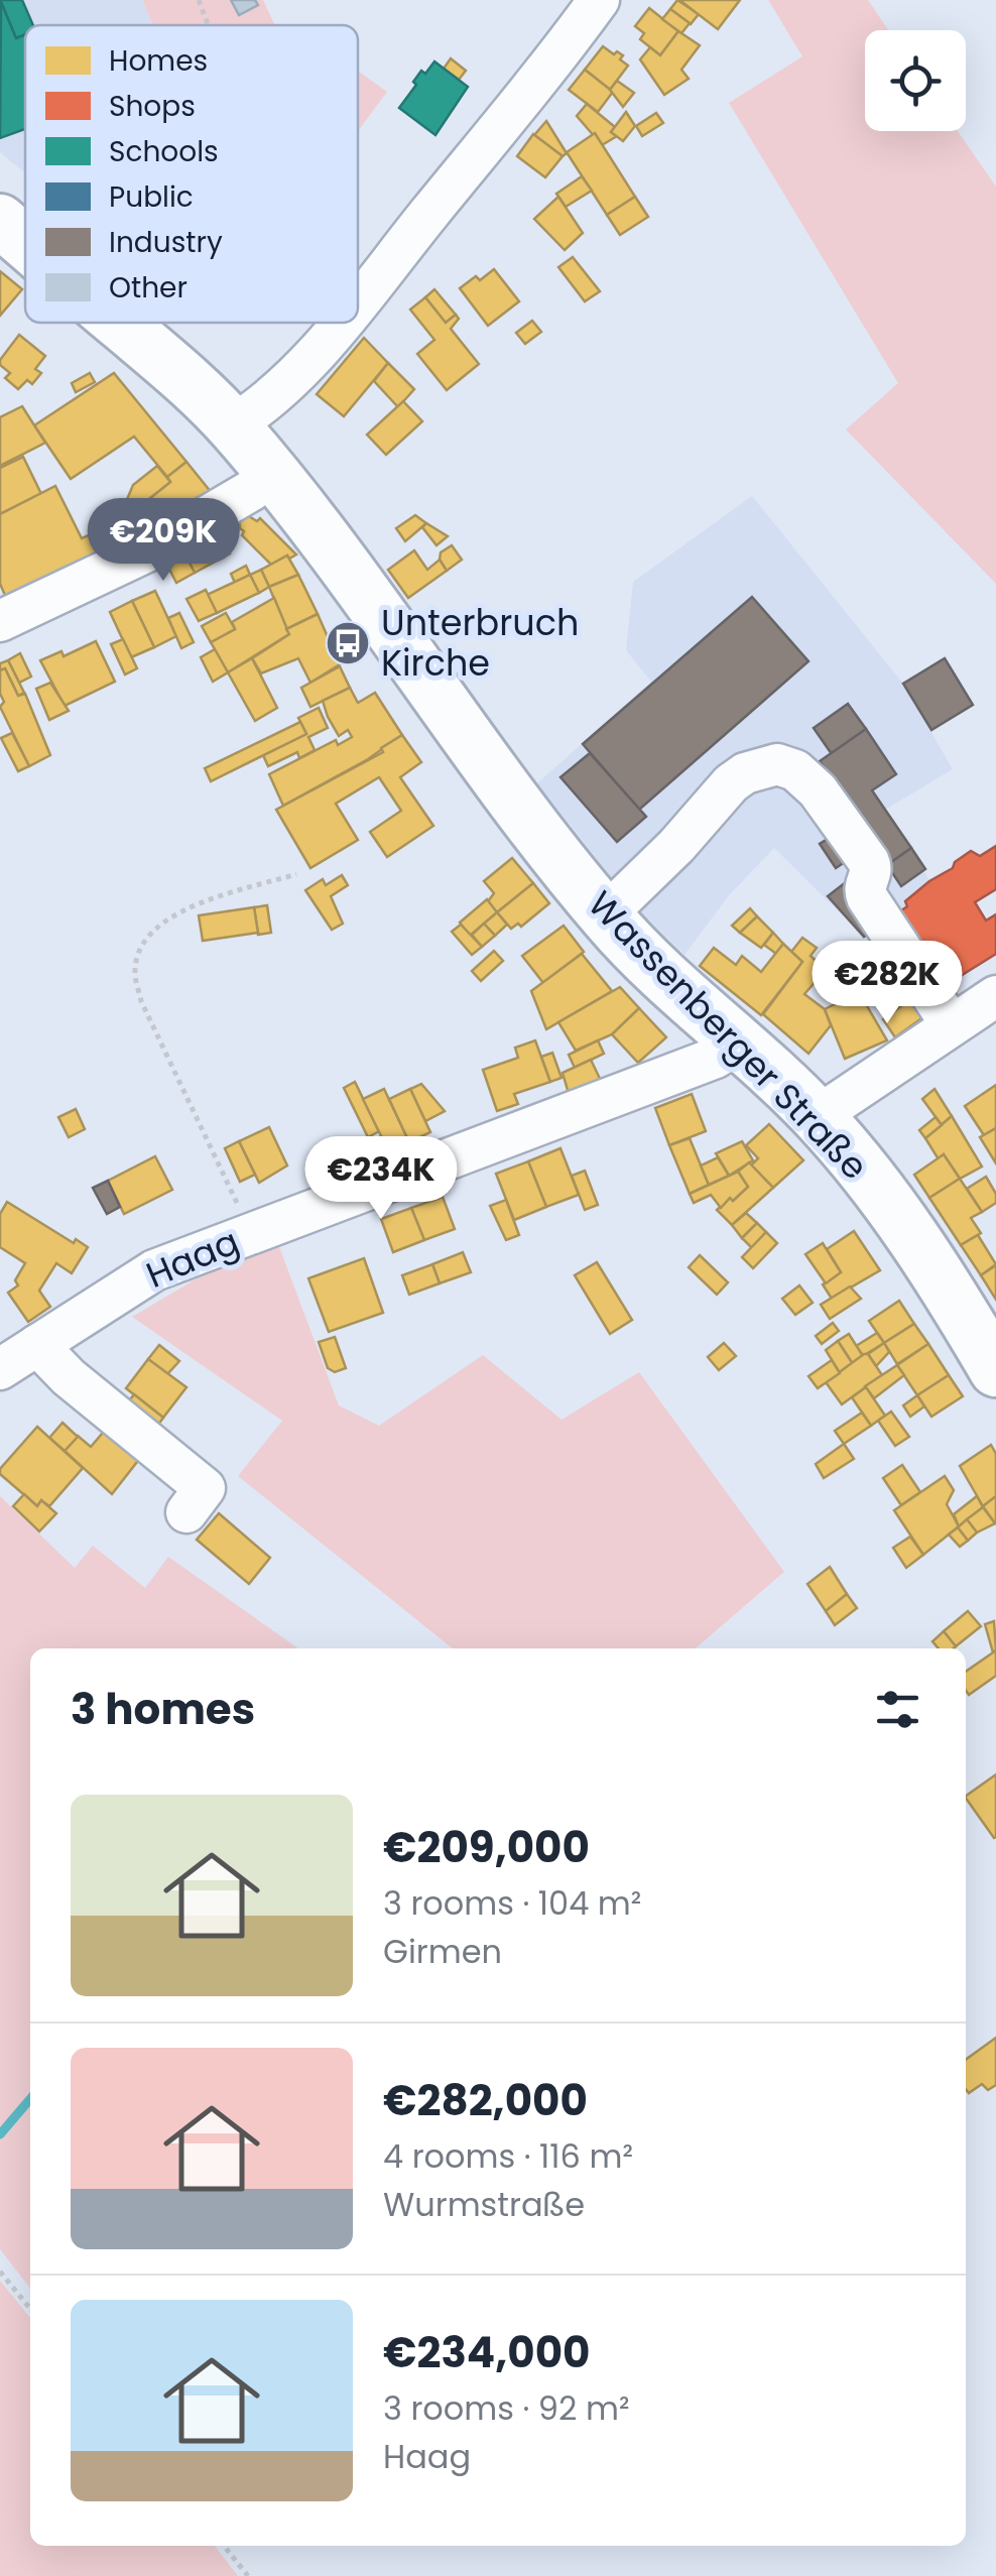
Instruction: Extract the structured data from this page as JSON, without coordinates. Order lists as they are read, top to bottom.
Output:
{
  "streets": {
    "main road": ["Wassenberger Straße"],
    "street": ["Haag"]
  },
  "crossings": [
    ["Wassenberger Straße", "Haag"]
  ],
  "places": {
    "bus stop": ["Unterbruch Kirche"]
  },
  "legend": [
    "Homes",
    "Shops",
    "Schools",
    "Public",
    "Industry",
    "Other"
  ],
  "page": {
    "price": ["€209K", "€282K", "€234K"],
    "heading": "3 homes",
    "list": [
      {
        "name": "€209,000",
        "note": "3 rooms · 104 m² · Girmen"
      },
      {
        "name": "€282,000",
        "note": "4 rooms · 116 m² · Wurmstraße"
      },
      {
        "name": "€234,000",
        "note": "3 rooms · 92 m² · Haag"
      }
    ]
  }
}
